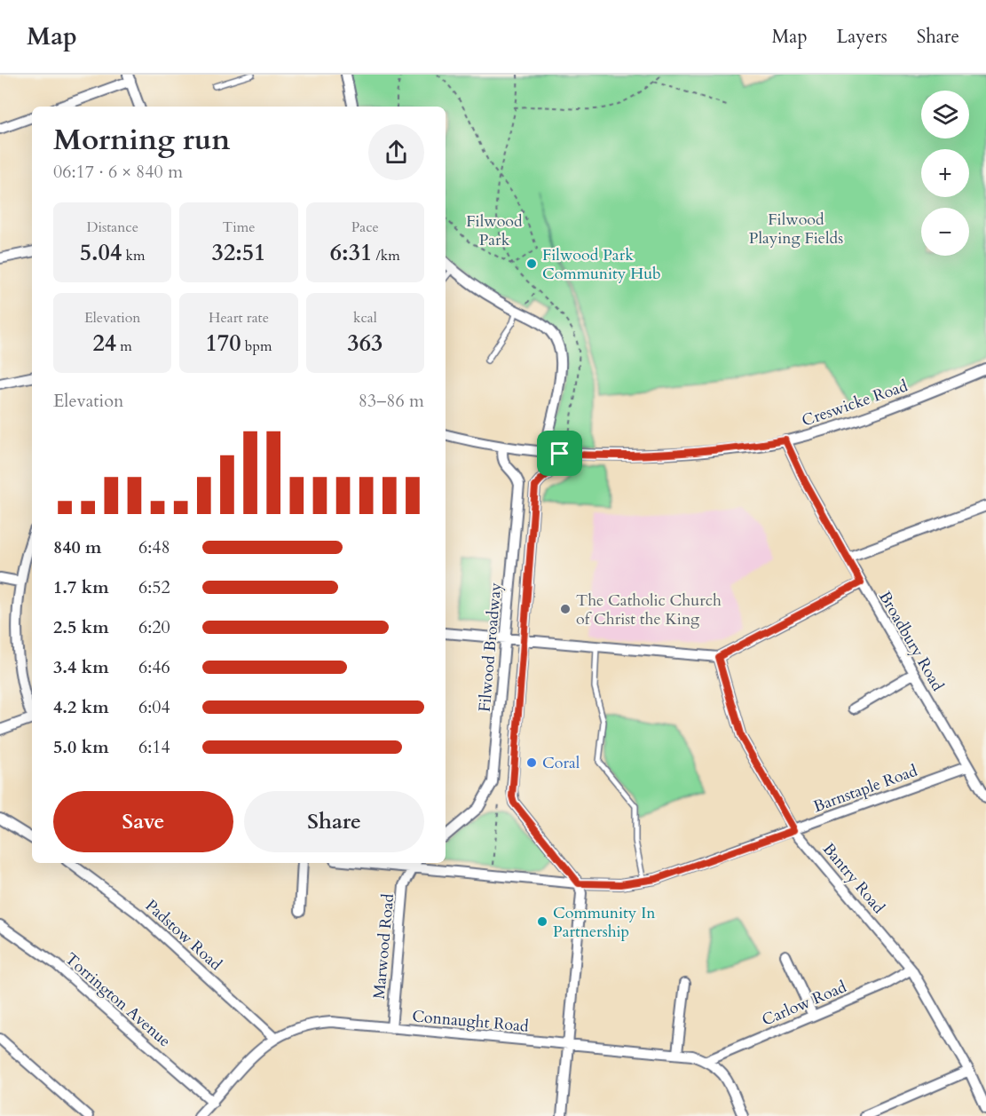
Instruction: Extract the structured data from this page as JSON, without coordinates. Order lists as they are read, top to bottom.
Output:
{
  "streets": {
    "street": [
      "Creswicke Road",
      "Broadbury Road",
      "Filwood Broadway",
      "Barnstaple Road",
      "Bantry Road",
      "Padstow Road",
      "Marwood Road",
      "Torrington Avenue",
      "Carlow Road",
      "Connaught Road"
    ]
  },
  "crossings": [
    ["Creswicke Road", "Broadbury Road"],
    ["Creswicke Road", "Filwood Broadway"],
    ["Broadbury Road", "Barnstaple Road"],
    ["Filwood Broadway", "Barnstaple Road"],
    ["Barnstaple Road", "Bantry Road"],
    ["Barnstaple Road", "Marwood Road"],
    ["Bantry Road", "Carlow Road"],
    ["Padstow Road", "Connaught Road"],
    ["Marwood Road", "Connaught Road"],
    ["Torrington Avenue", "Connaught Road"],
    ["Carlow Road", "Connaught Road"]
  ],
  "parks": ["Filwood Playing Fields", "Filwood Park"],
  "places": [
    "Filwood Park Community Hub",
    "The Catholic Church of Christ the King",
    "Coral",
    "Community In Partnership"
  ],
  "page": {
    "header": "Map",
    "nav": ["Map", "Layers", "Share"],
    "map_buttons": ["+", "−"],
    "heading": ["Morning run", "06:17 · 6 × 840 m"],
    "stats": [
      ["Distance", "5.04 km"],
      ["Time", "32:51"],
      ["Pace", "6:31 /km"],
      ["Elevation", "24 m"],
      ["Heart rate", "170 bpm"],
      ["kcal", "363"]
    ],
    "chart": ["Elevation", "83–86 m"],
    "list": [
      {
        "name": "840 m",
        "note": "6:48"
      },
      {
        "name": "1.7 km",
        "note": "6:52"
      },
      {
        "name": "2.5 km",
        "note": "6:20"
      },
      {
        "name": "3.4 km",
        "note": "6:46"
      },
      {
        "name": "4.2 km",
        "note": "6:04"
      },
      {
        "name": "5.0 km",
        "note": "6:14"
      }
    ],
    "buttons": ["Save", "Share"]
  }
}
